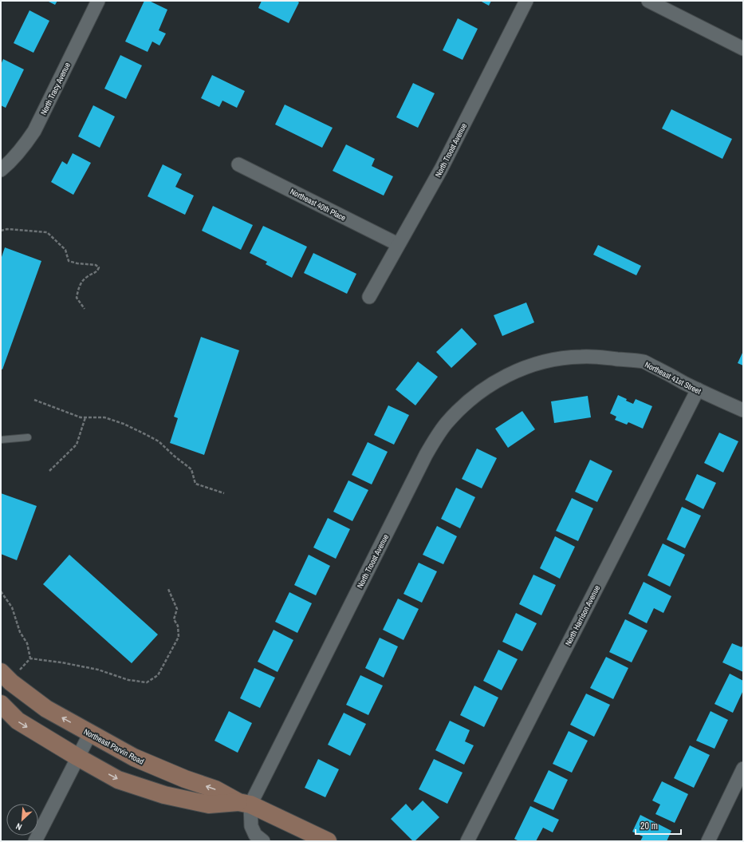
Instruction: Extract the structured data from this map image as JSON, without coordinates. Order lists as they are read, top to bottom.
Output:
{
  "streets": {
    "main road": ["Northeast Parvin Road"],
    "street": [
      "North Tracy Avenue",
      "North Troost Avenue",
      "Northeast 40th Place",
      "Northeast 41st Street",
      "North Harrison Avenue"
    ]
  },
  "crossings": [
    ["North Troost Avenue", "Northeast 40th Place"],
    ["North Troost Avenue", "Northeast 41st Street"],
    ["North Troost Avenue", "Northeast Parvin Road"],
    ["Northeast 41st Street", "North Harrison Avenue"]
  ],
  "scale_bar": "20 m",
  "north": "bottom left"
}
